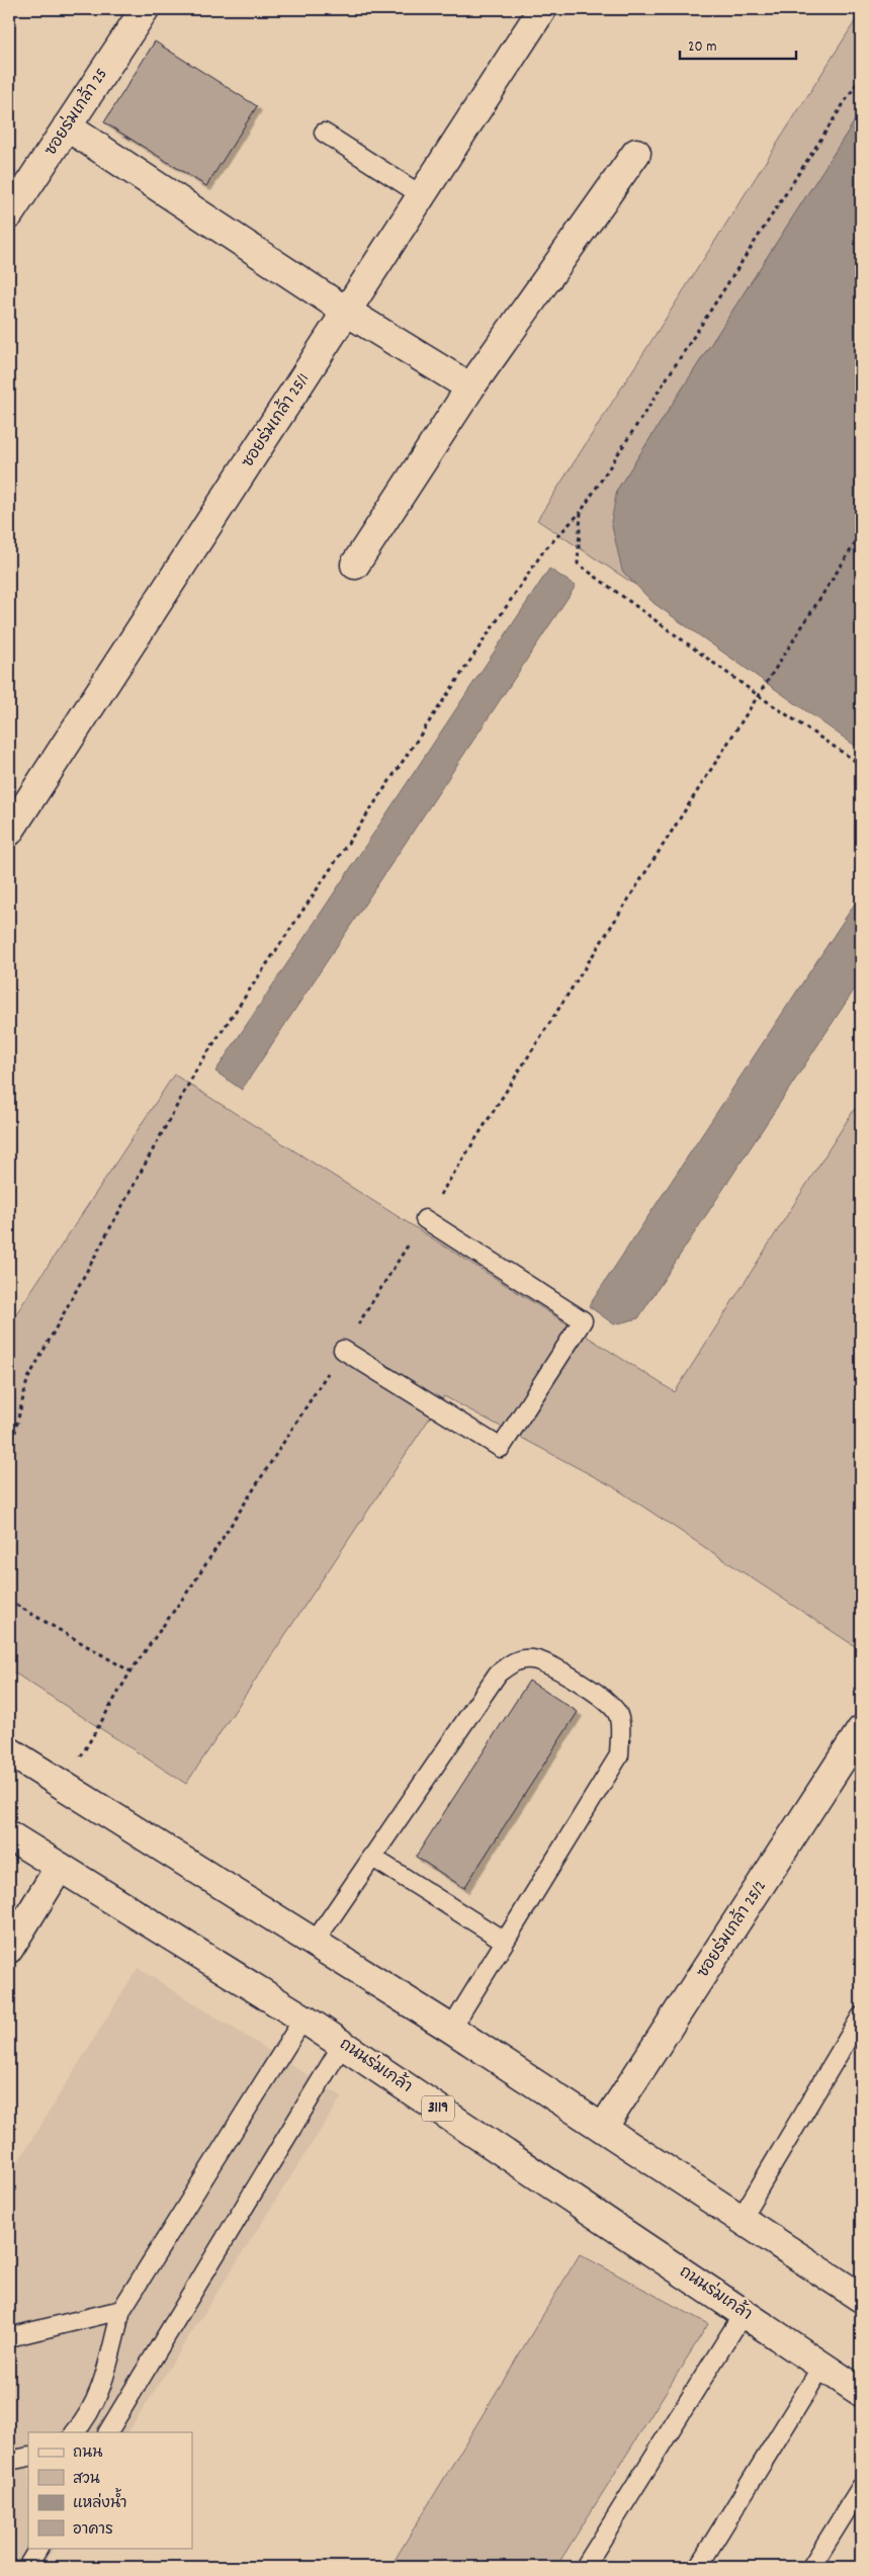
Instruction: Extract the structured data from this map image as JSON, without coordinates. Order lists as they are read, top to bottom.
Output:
{
  "streets": {
    "street": [
      "ซอยร่มเกล้า 25",
      "ซอยร่มเกล้า 25/1",
      "ซอยร่มเกล้า 25/2",
      "ถนนร่มเกล้า",
      "3119"
    ]
  },
  "legend": [
    "ถนน",
    "สวน",
    "แหล่งน้ำ",
    "อาคาร"
  ],
  "scale_bar": "20 m"
}
